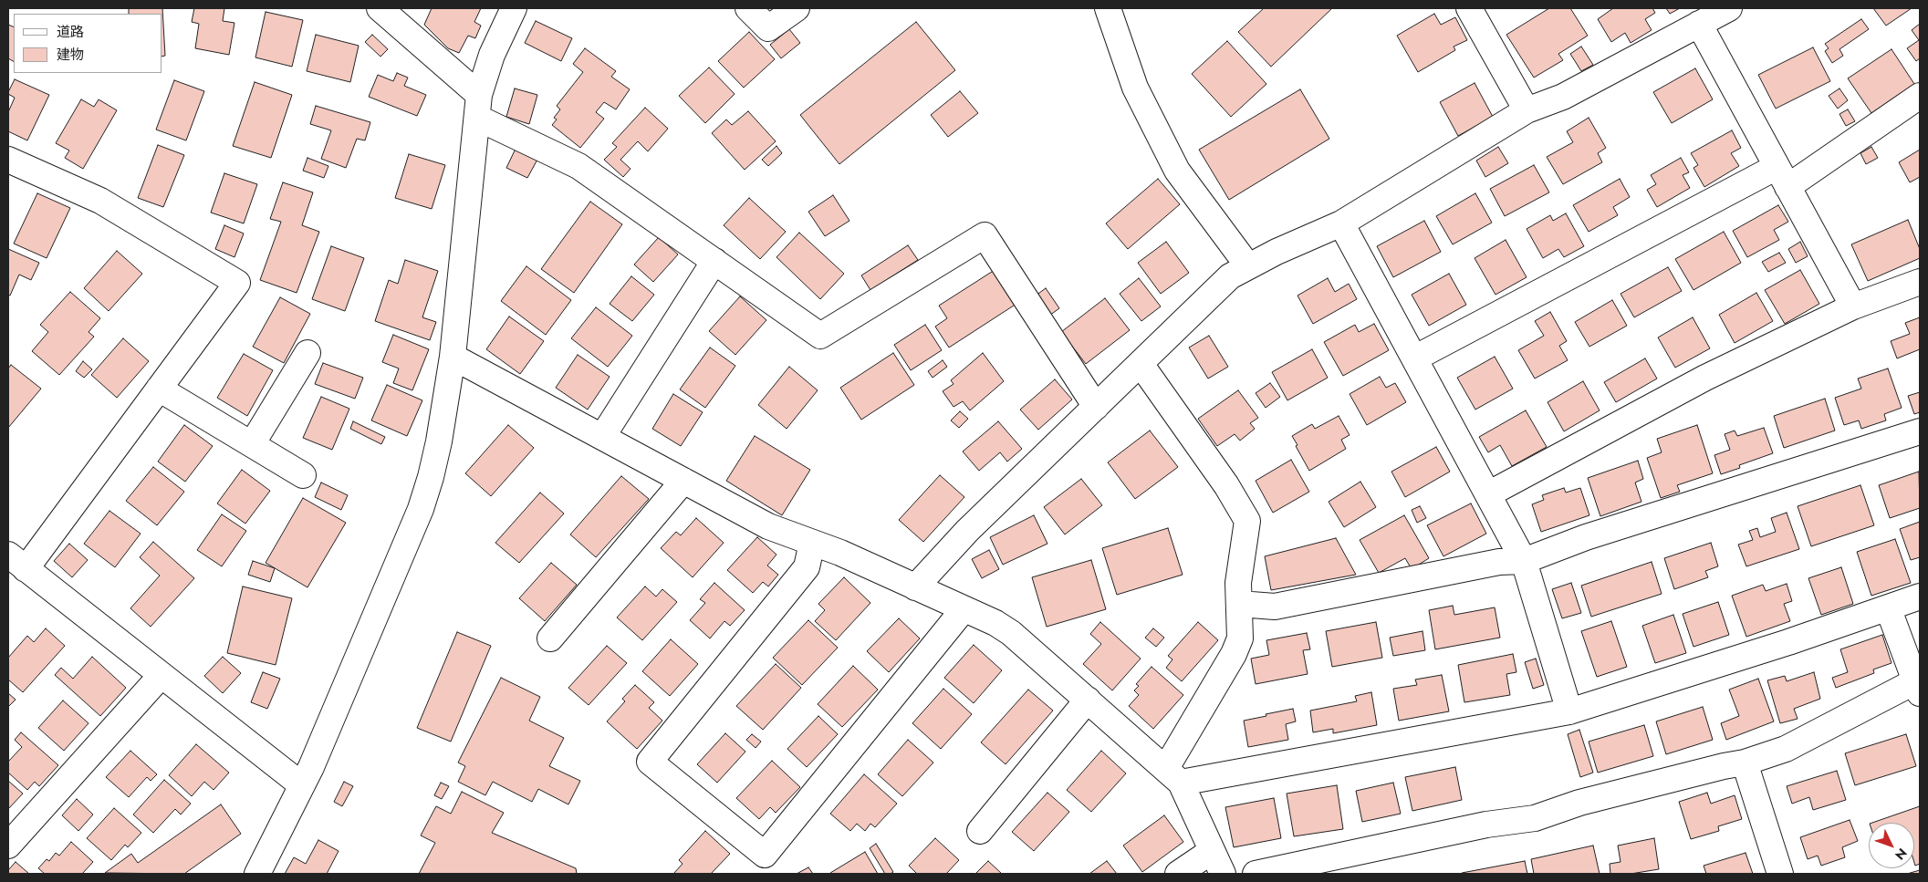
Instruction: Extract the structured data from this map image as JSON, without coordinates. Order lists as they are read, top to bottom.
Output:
{
  "legend": ["道路", "建物"],
  "north": "bottom right"
}
